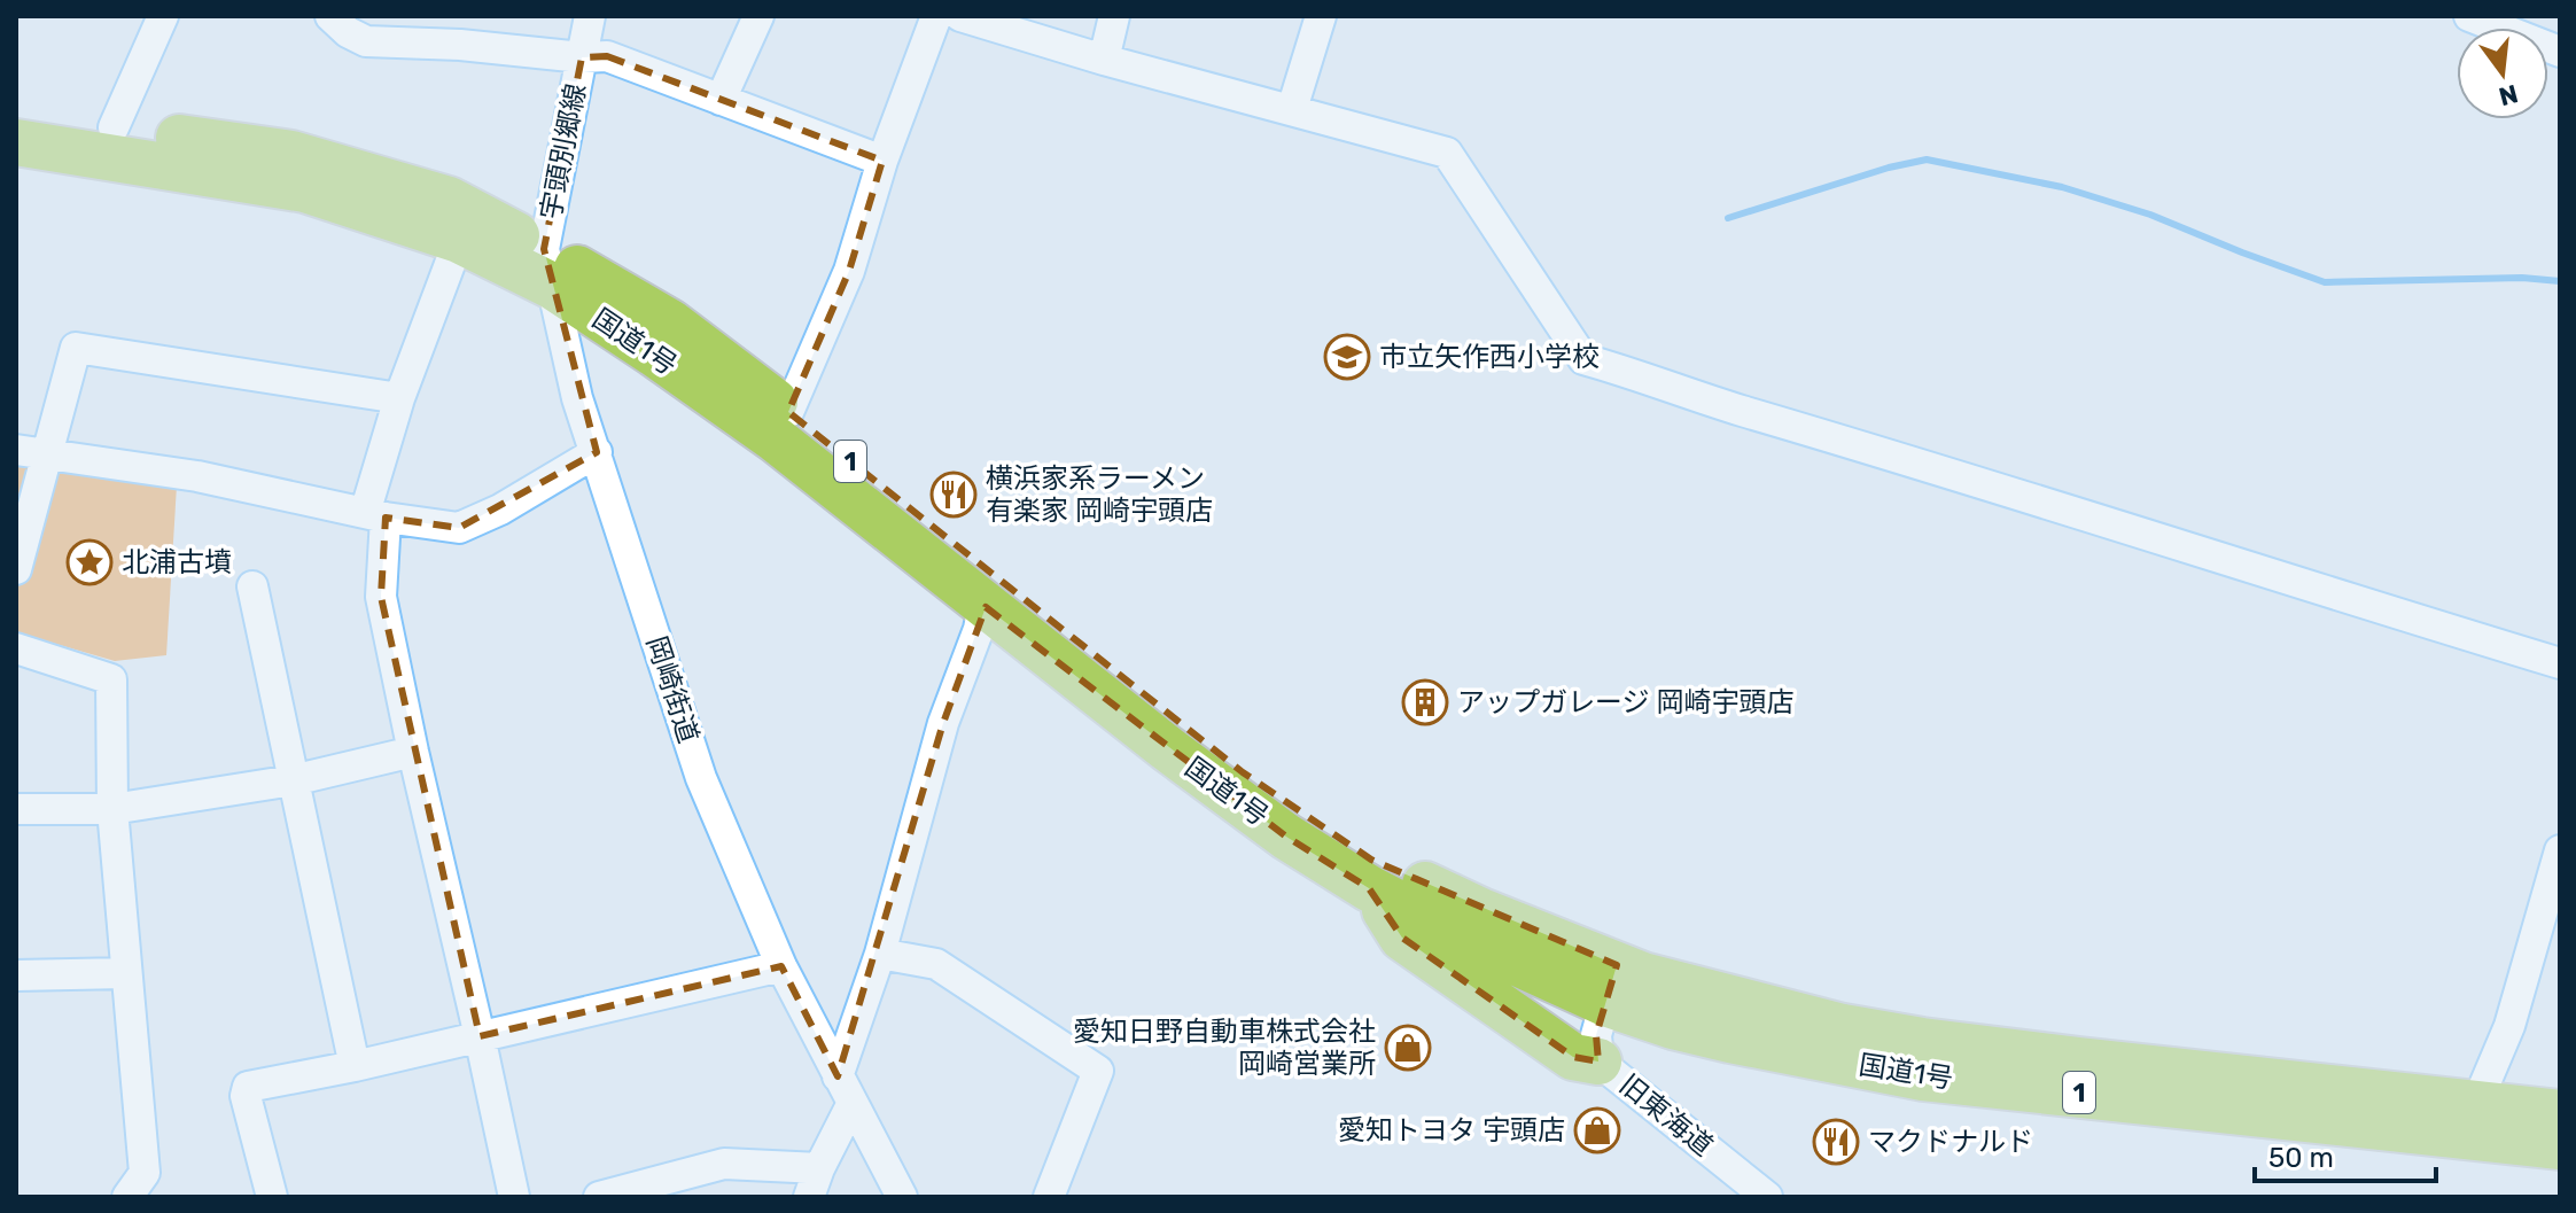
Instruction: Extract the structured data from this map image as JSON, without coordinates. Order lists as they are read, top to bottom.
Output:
{
  "streets": {
    "highway": ["国道1号", "1"],
    "street": ["宇頭別郷線", "岡崎街道", "旧東海道"]
  },
  "crossings": [
    ["宇頭別郷線", "国道1号"],
    ["宇頭別郷線", "岡崎街道"],
    ["国道1号", "岡崎街道"],
    ["国道1号", "旧東海道"]
  ],
  "places": {
    "school or university": ["市立矢作西小学校"],
    "restaurant": ["横浜家系ラーメン 有楽家 岡崎宇頭店", "マクドナルド"],
    "place": ["北浦古墳"],
    "building": ["アップガレージ 岡崎宇頭店"],
    "shop": ["愛知日野自動車株式会社 岡崎営業所", "愛知トヨタ 宇頭店"]
  },
  "scale_bar": "50 m",
  "north": "bottom"
}
